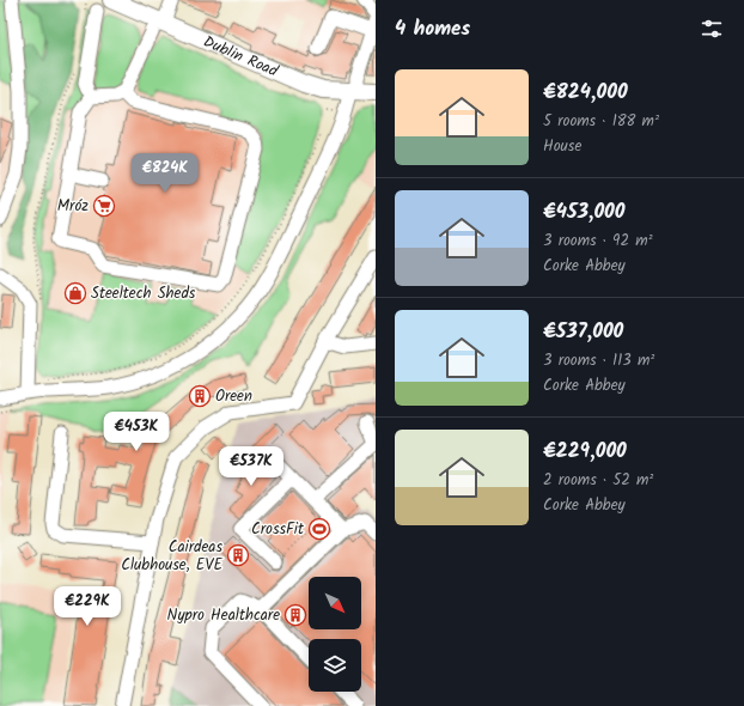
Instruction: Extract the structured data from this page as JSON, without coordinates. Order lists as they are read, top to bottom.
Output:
{
  "streets": {
    "main road": ["Dublin Road"]
  },
  "places": {
    "supermarket": ["Mróz"],
    "shop": ["Steeltech Sheds"],
    "building": ["Oreen", "Cairdeas Clubhouse, EVE", "Nypro Healthcare"],
    "sports": ["CrossFit"]
  },
  "north": "bottom right",
  "page": {
    "heading": "4 homes",
    "list": [
      {
        "name": "€824,000",
        "note": "5 rooms · 188 m² · House"
      },
      {
        "name": "€453,000",
        "note": "3 rooms · 92 m² · Corke Abbey"
      },
      {
        "name": "€537,000",
        "note": "3 rooms · 113 m² · Corke Abbey"
      },
      {
        "name": "€229,000",
        "note": "2 rooms · 52 m² · Corke Abbey"
      }
    ],
    "price": [
      "€824K",
      "€453K",
      "€537K",
      "€229K"
    ]
  }
}
